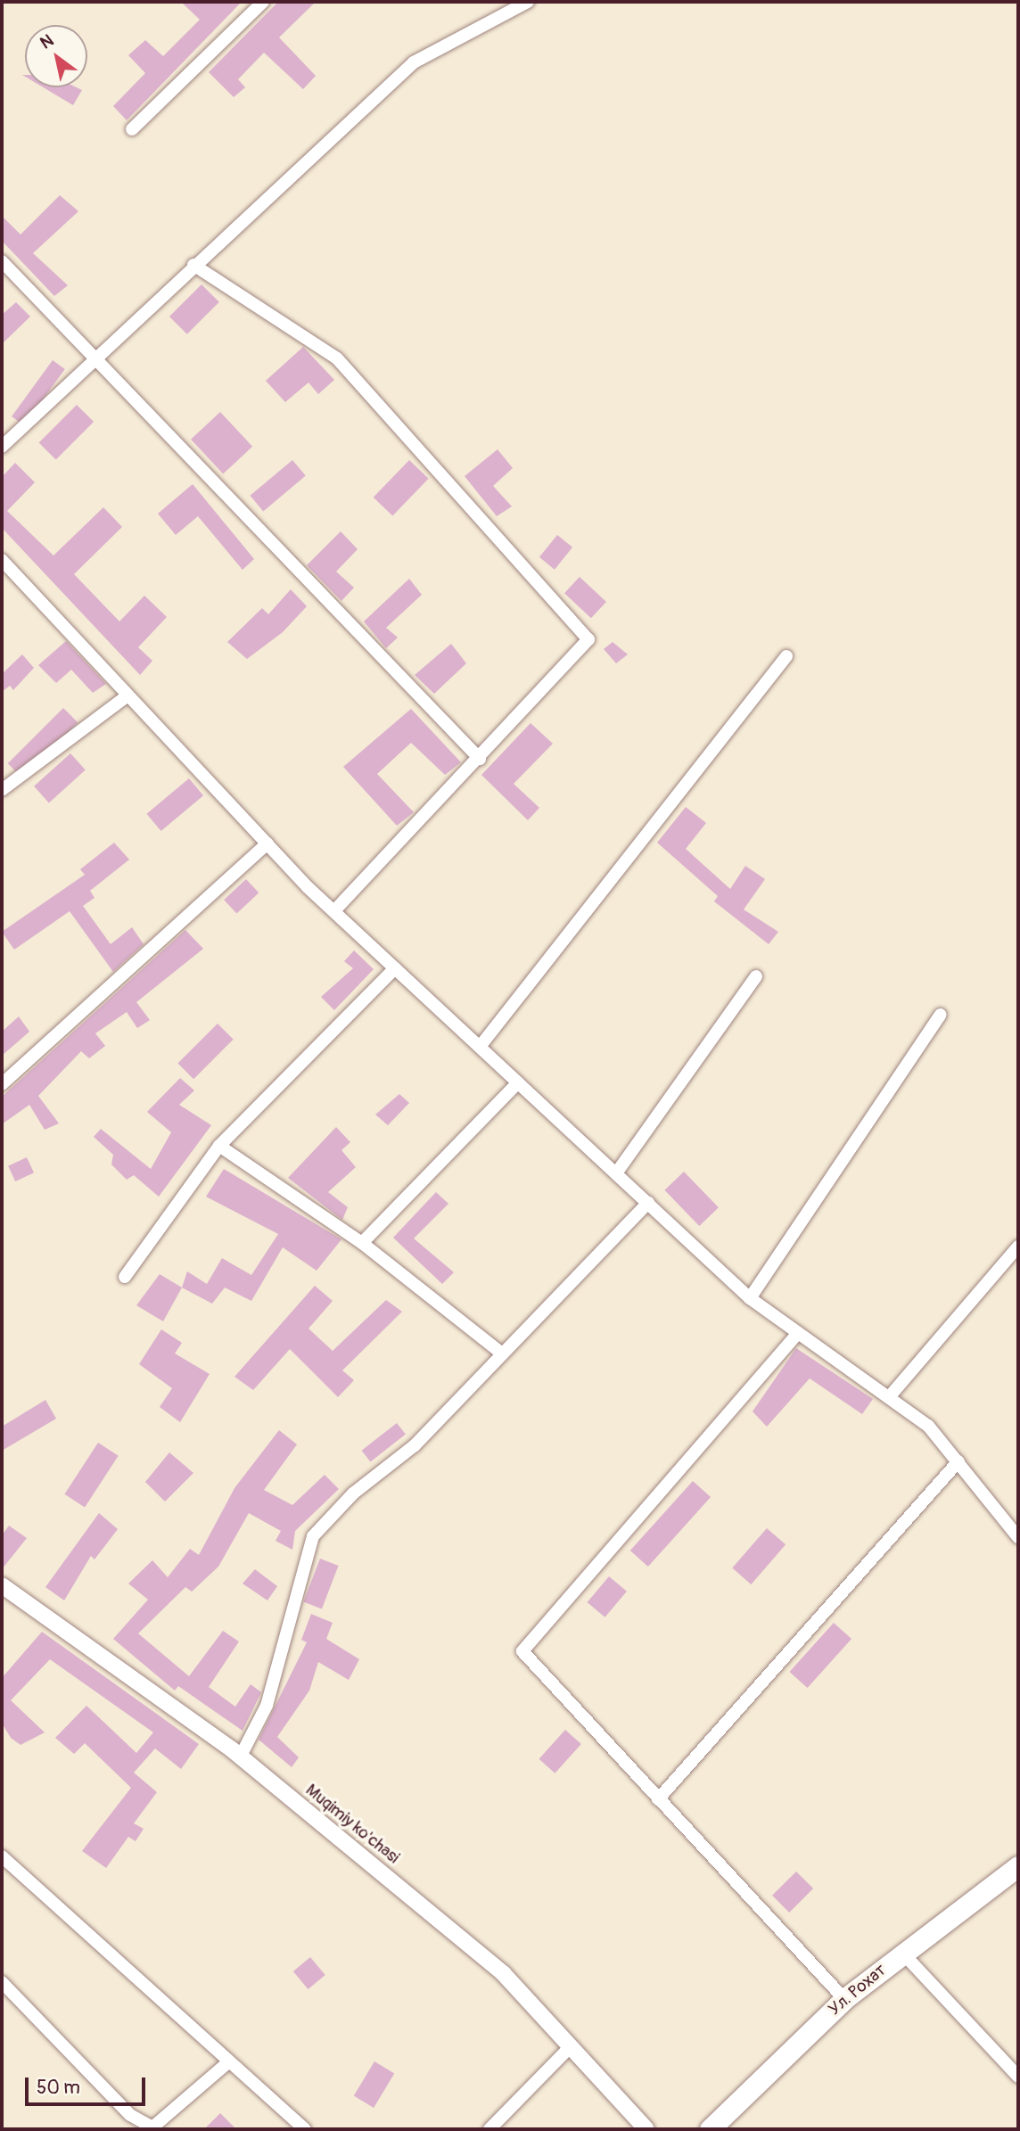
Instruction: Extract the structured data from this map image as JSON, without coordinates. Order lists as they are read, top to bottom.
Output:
{
  "streets": {
    "main road": ["Ул. Рохат"],
    "street": ["Muqimiy ko'chasi"]
  },
  "scale_bar": "50 m",
  "north": "top left"
}
